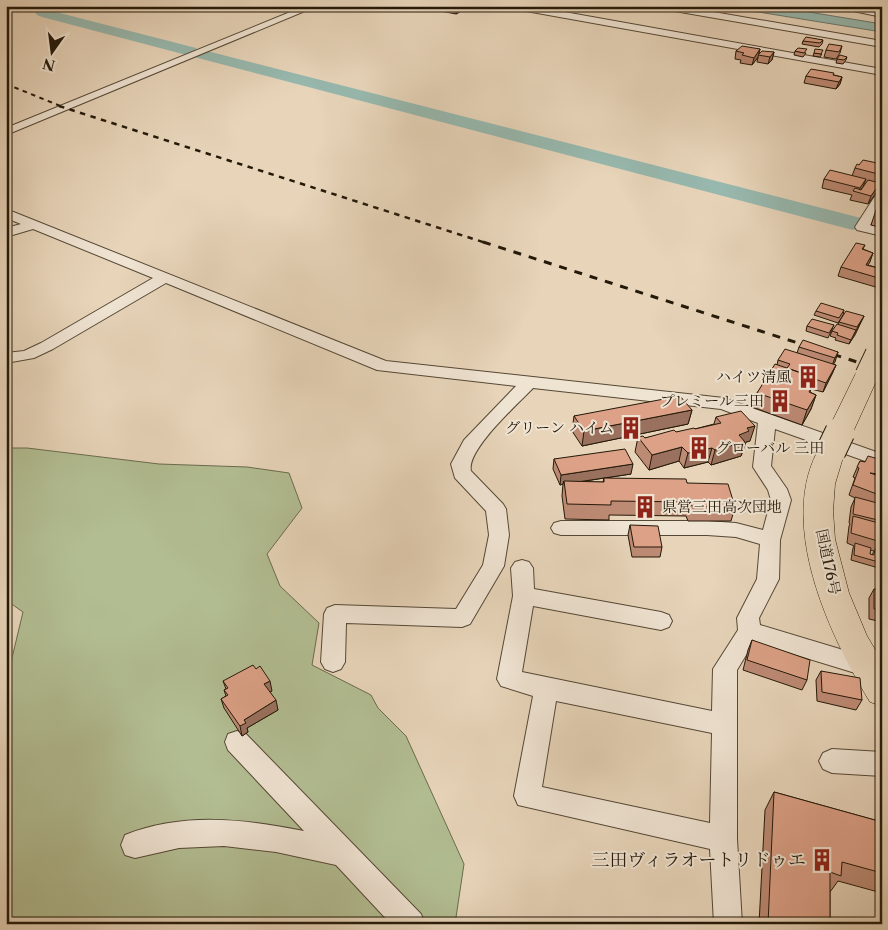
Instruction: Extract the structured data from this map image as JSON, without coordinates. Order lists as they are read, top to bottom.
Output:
{
  "streets": {
    "highway": ["国道176号"]
  },
  "places": {
    "building": [
      "ハイツ清風",
      "プレミール三田",
      "グリーン ハイム",
      "グローバル 三田",
      "県営三田高次団地",
      "三田ヴィラオートリドゥエ"
    ]
  },
  "north": "bottom"
}
